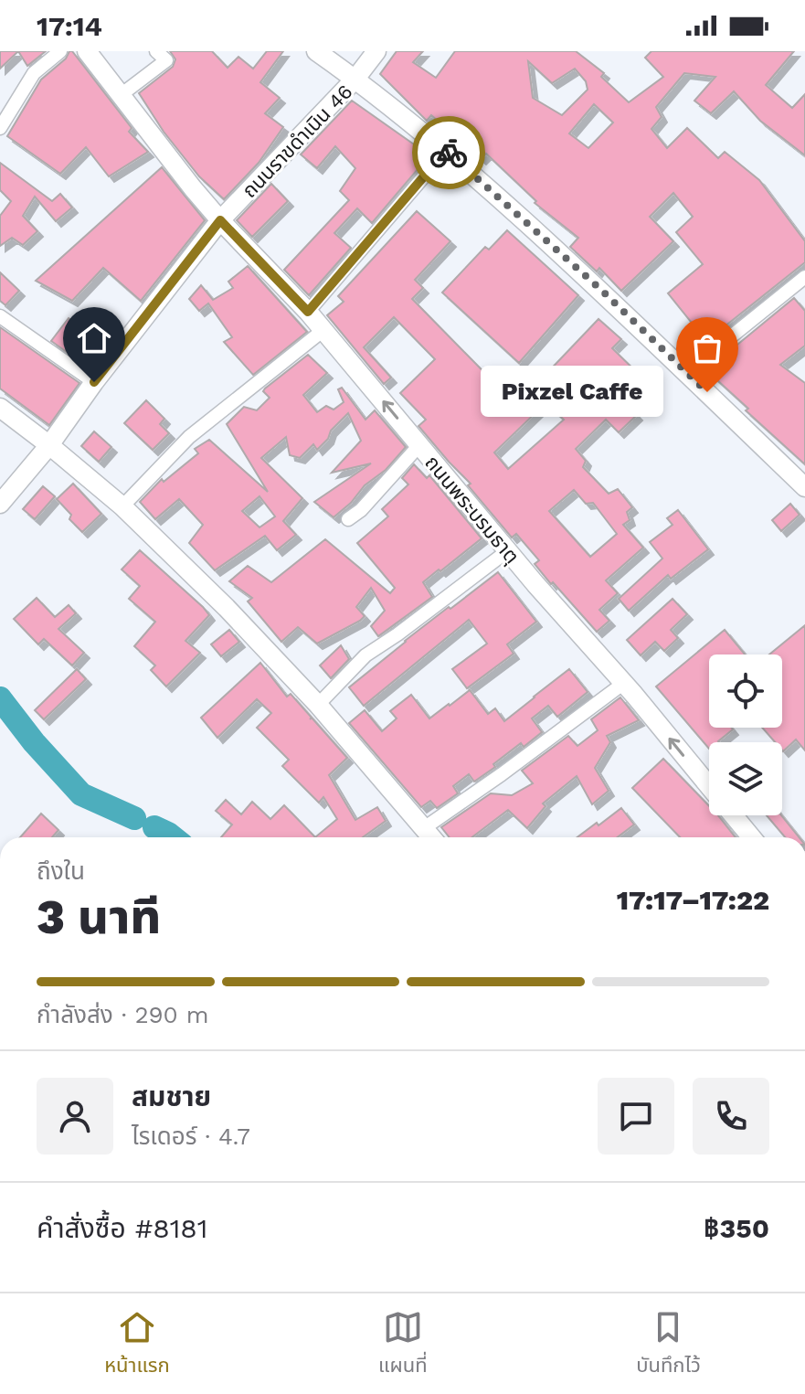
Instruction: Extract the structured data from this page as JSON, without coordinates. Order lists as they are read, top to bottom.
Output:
{
  "streets": {
    "street": ["ถนนราขดำเนิน 46", "ถนนพระบรมธาตุ"]
  },
  "crossings": [
    ["ถนนราขดำเนิน 46", "ถนนพระบรมธาตุ"]
  ],
  "places": ["Pixzel Caffe"],
  "page": {
    "status": "17:14",
    "bubble": "Pixzel Caffe",
    "heading": ["3 นาที", "ถึงใน", "17:17–17:22"],
    "panel": [
      "สมชาย",
      "ไรเดอร์ · 4.7",
      "คำสั่งซื้อ #8181",
      "฿350"
    ],
    "bar": "กำลังส่ง · 290 m",
    "tabs": ["หน้าแรก", "แผนที่", "บันทึกไว้"]
  }
}
